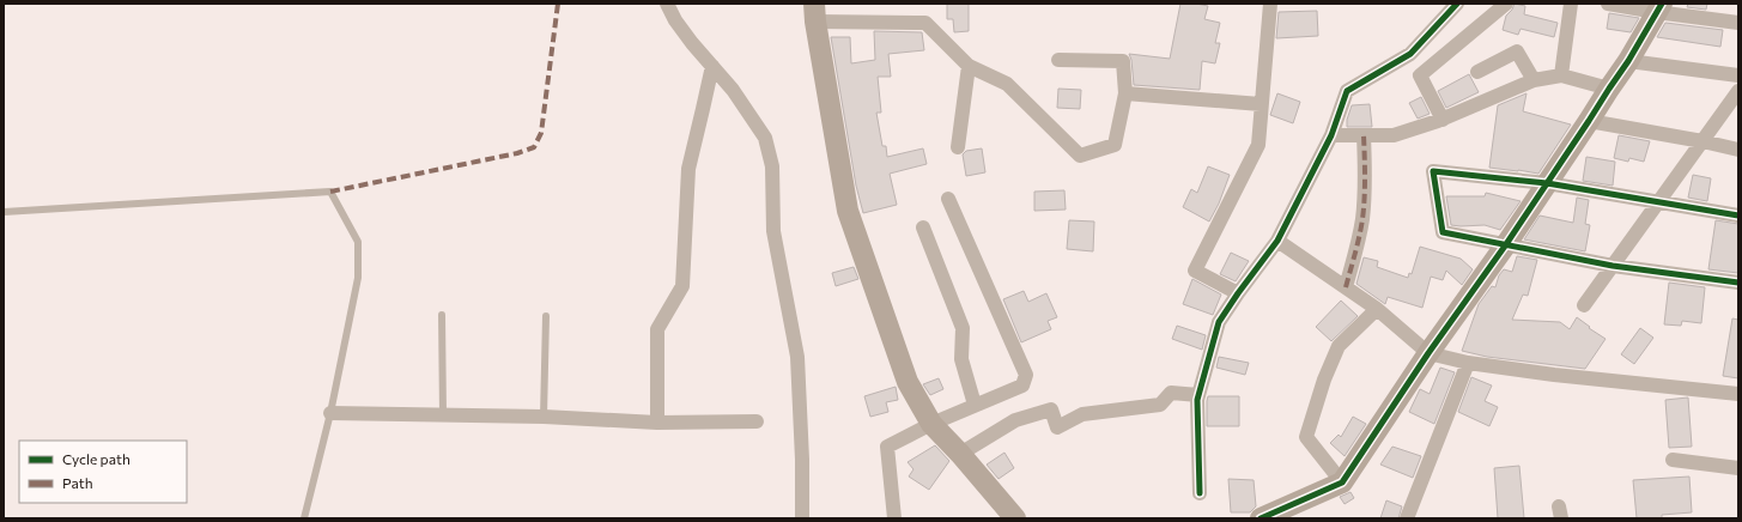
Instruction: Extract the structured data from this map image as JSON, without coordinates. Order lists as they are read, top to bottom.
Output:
{
  "legend": ["Cycle path", "Path"]
}
